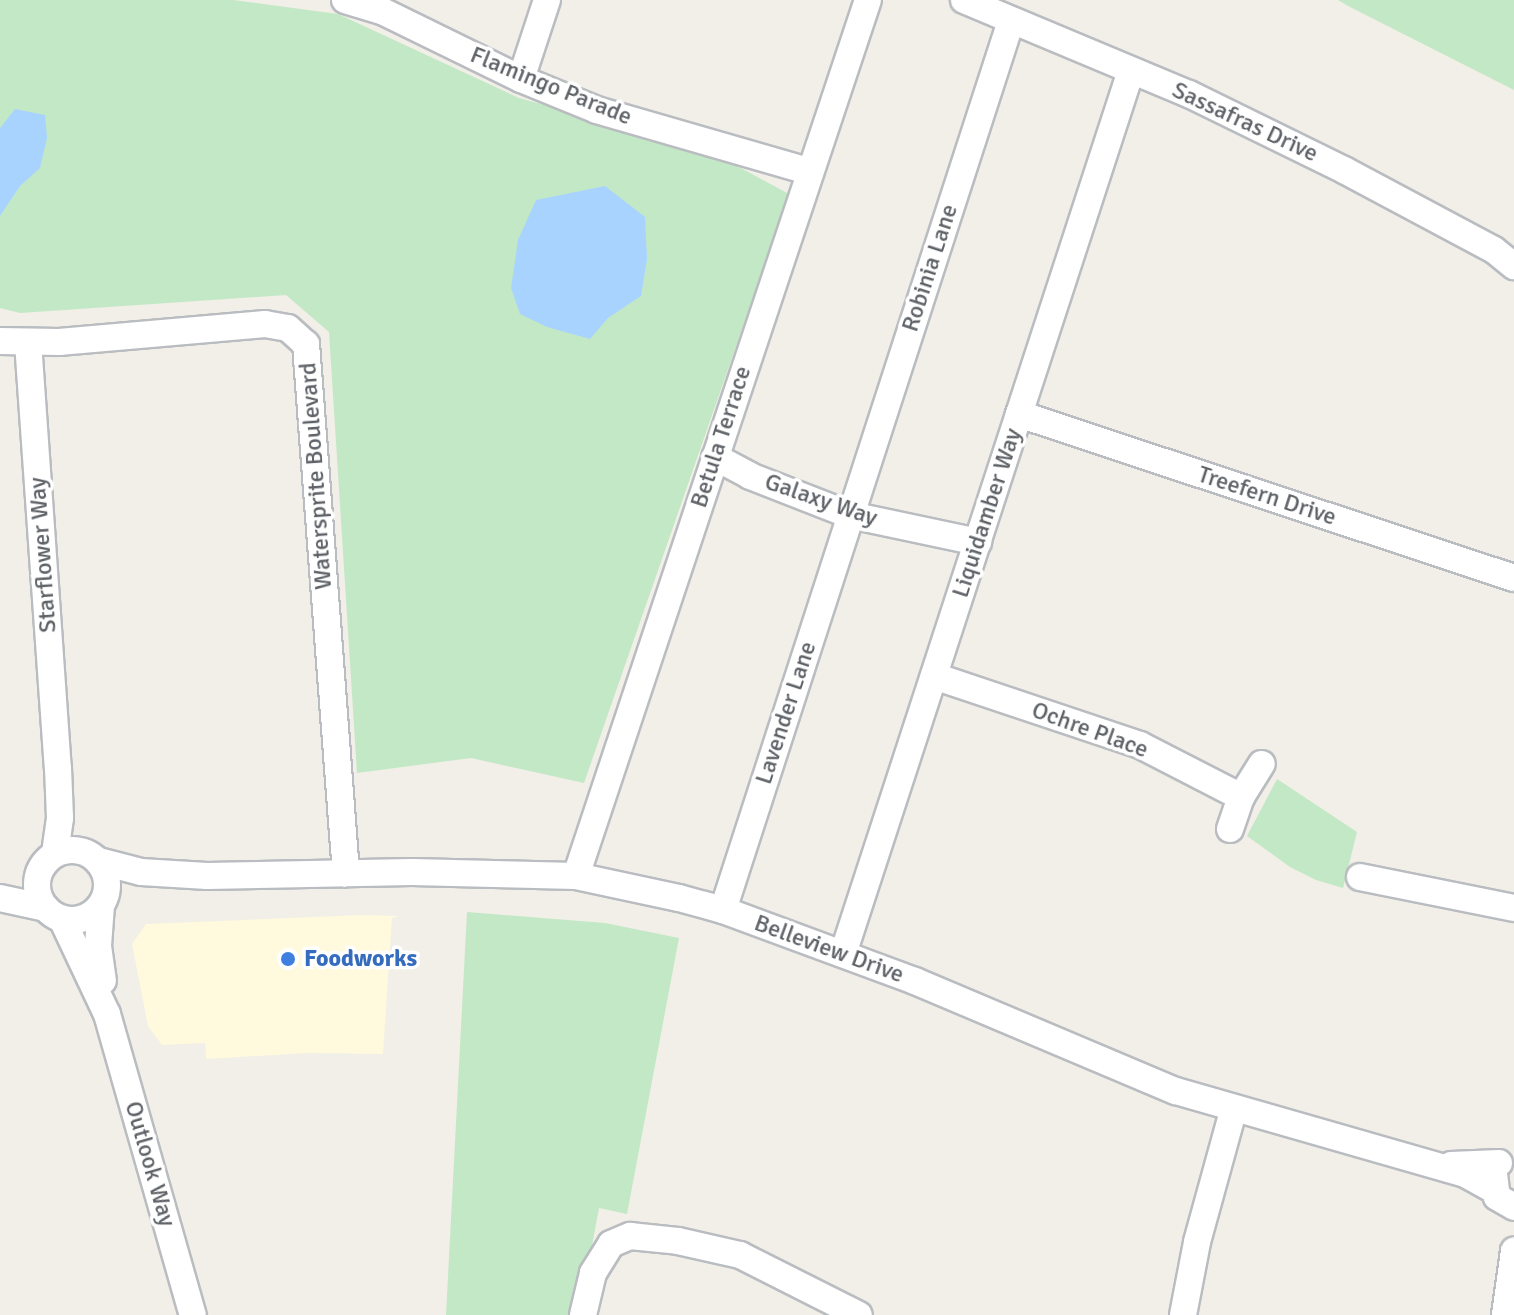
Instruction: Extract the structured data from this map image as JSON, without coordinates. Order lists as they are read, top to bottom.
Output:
{
  "streets": {
    "street": [
      "Flamingo Parade",
      "Sassafras Drive",
      "Robinia Lane",
      "Betula Terrace",
      "Watersprite Boulevard",
      "Treefern Drive",
      "Galaxy Way",
      "Liquidamber Way",
      "Starflower Way",
      "Lavender Lane",
      "Ochre Place",
      "Belleview Drive",
      "Outlook Way"
    ]
  },
  "crossings": [
    ["Flamingo Parade", "Betula Terrace"],
    ["Sassafras Drive", "Robinia Lane"],
    ["Sassafras Drive", "Liquidamber Way"],
    ["Robinia Lane", "Galaxy Way"],
    ["Robinia Lane", "Lavender Lane"],
    ["Betula Terrace", "Galaxy Way"],
    ["Betula Terrace", "Belleview Drive"],
    ["Watersprite Boulevard", "Starflower Way"],
    ["Watersprite Boulevard", "Belleview Drive"],
    ["Treefern Drive", "Liquidamber Way"],
    ["Galaxy Way", "Liquidamber Way"],
    ["Galaxy Way", "Lavender Lane"],
    ["Liquidamber Way", "Ochre Place"],
    ["Liquidamber Way", "Belleview Drive"],
    ["Starflower Way", "Belleview Drive"],
    ["Starflower Way", "Outlook Way"],
    ["Lavender Lane", "Belleview Drive"],
    ["Belleview Drive", "Outlook Way"]
  ],
  "places": ["Foodworks"]
}
